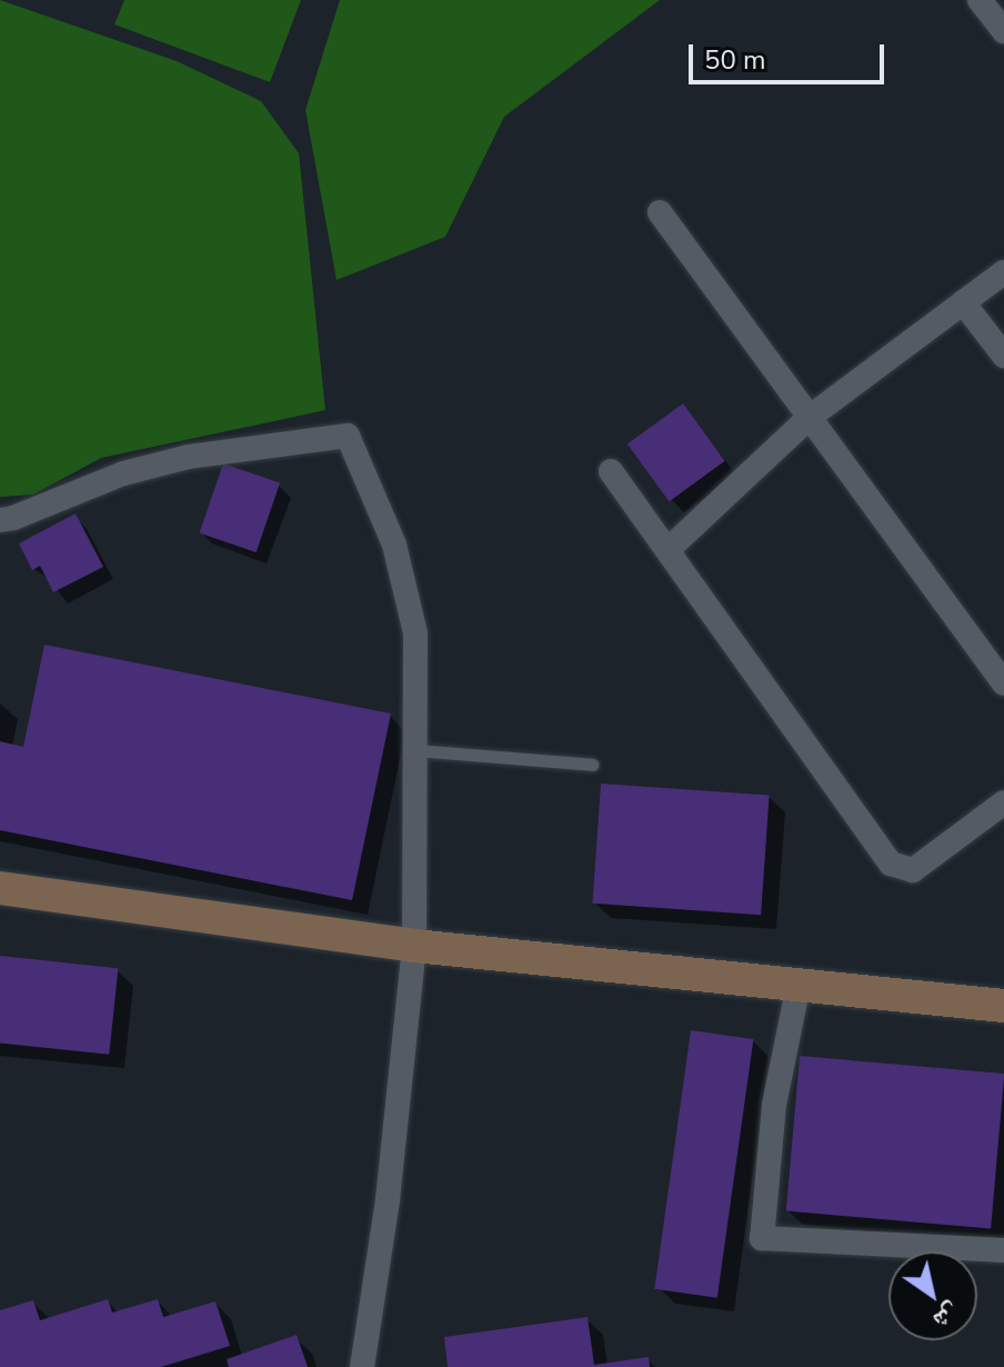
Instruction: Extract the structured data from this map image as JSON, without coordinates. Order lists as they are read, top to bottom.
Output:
{
  "scale_bar": "50 m",
  "north": "bottom right"
}
